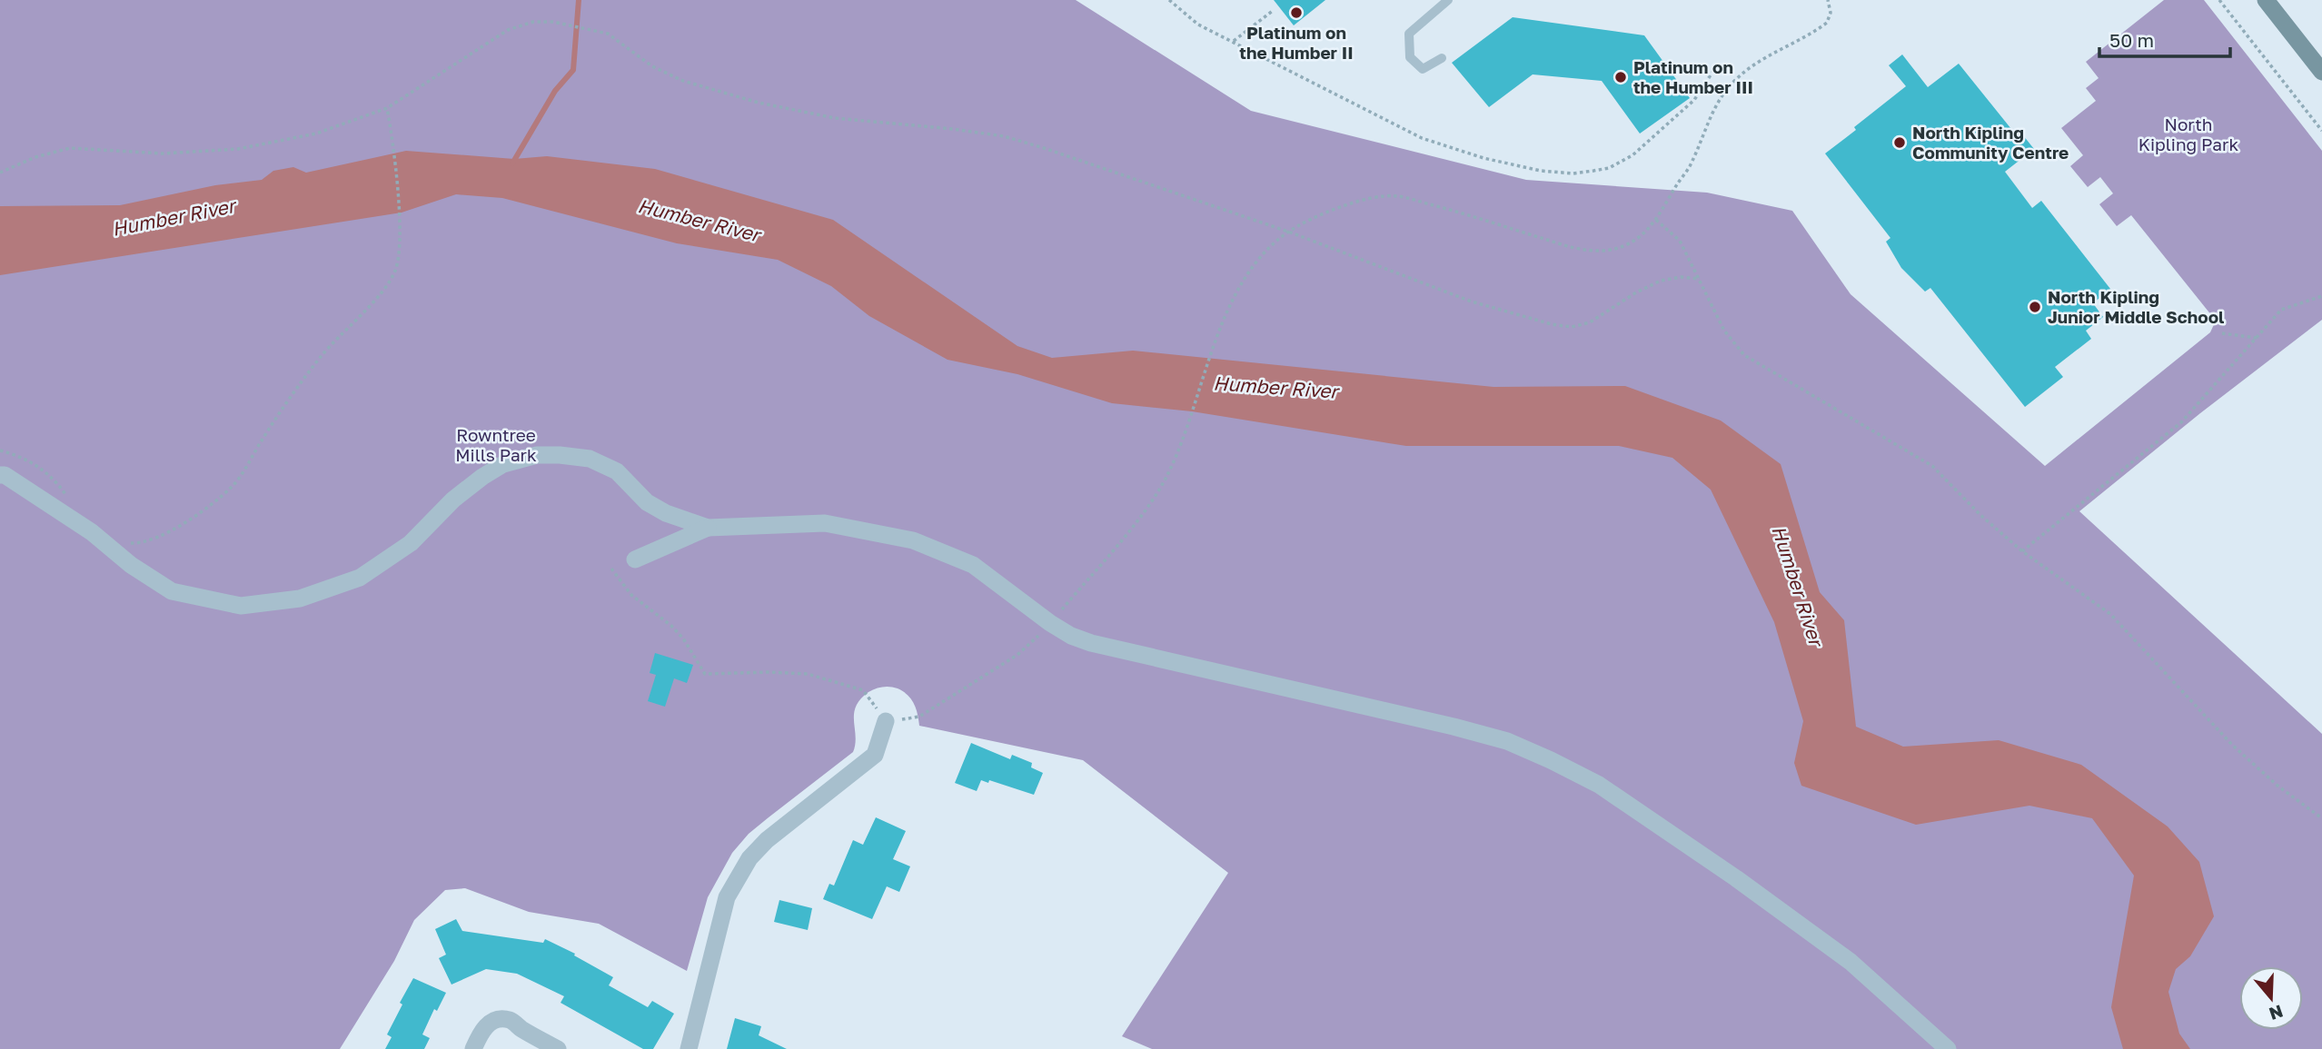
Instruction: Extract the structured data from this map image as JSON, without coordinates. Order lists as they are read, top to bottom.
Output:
{
  "water": ["Humber River"],
  "parks": ["North Kipling Park", "Rowntree Mills Park"],
  "places": [
    "Platinum on the Humber II",
    "Platinum on the Humber III",
    "North Kipling Community Centre",
    "North Kipling Junior Middle School"
  ],
  "scale_bar": "50 m",
  "north": "bottom"
}
